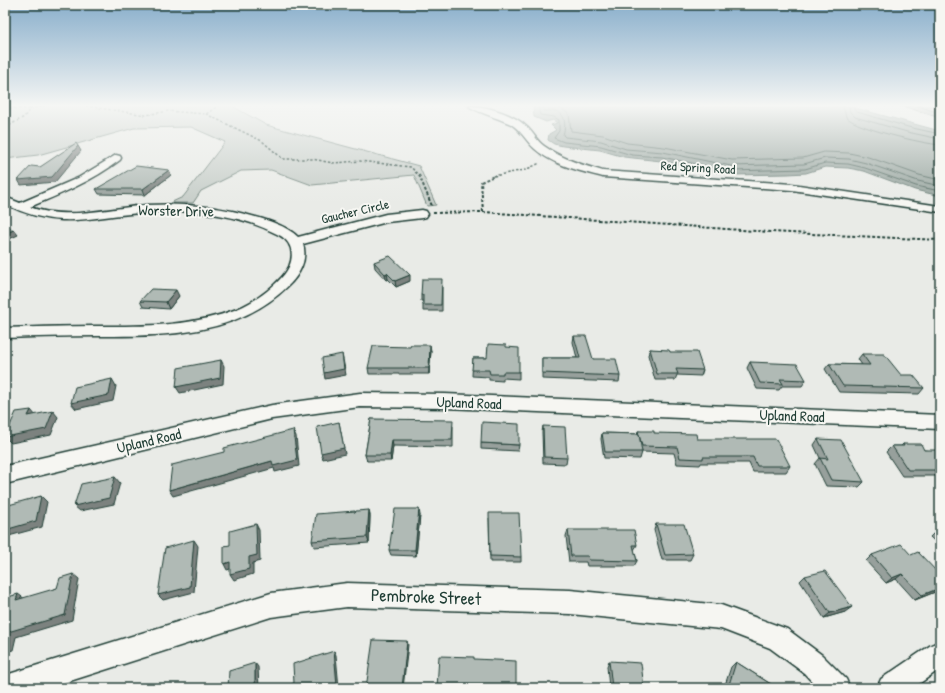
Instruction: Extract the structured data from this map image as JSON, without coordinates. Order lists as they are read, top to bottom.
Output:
{
  "streets": {
    "street": [
      "Red Spring Road",
      "Worster Drive",
      "Gaucher Circle",
      "Upland Road",
      "Pembroke Street"
    ]
  },
  "crossings": [
    ["Worster Drive", "Gaucher Circle"]
  ]
}
